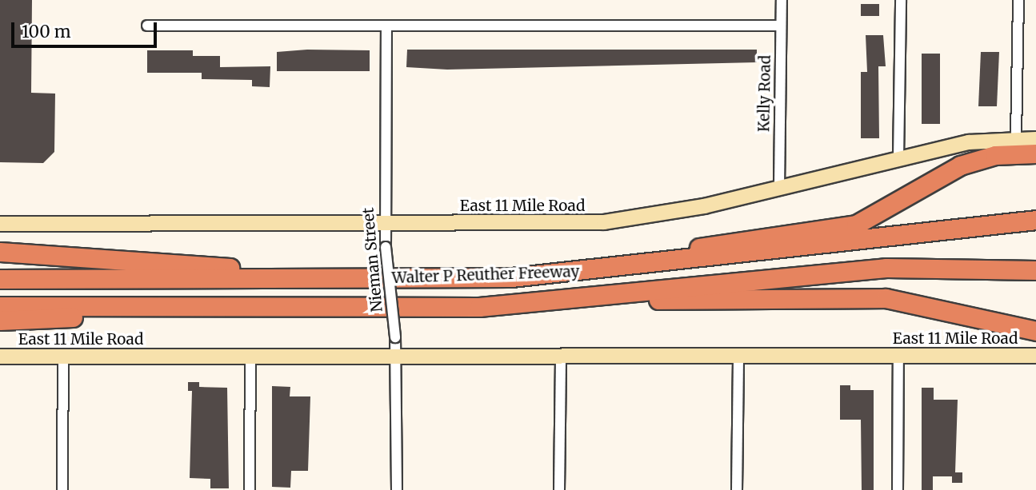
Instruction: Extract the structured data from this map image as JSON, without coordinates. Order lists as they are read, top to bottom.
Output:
{
  "streets": {
    "highway": ["Walter P Reuther Freeway"],
    "main road": ["East 11 Mile Road"],
    "street": ["Kelly Road", "Nieman Street"]
  },
  "crossings": [
    ["Kelly Road", "East 11 Mile Road"],
    ["East 11 Mile Road", "Nieman Street"]
  ],
  "scale_bar": "100 m"
}
